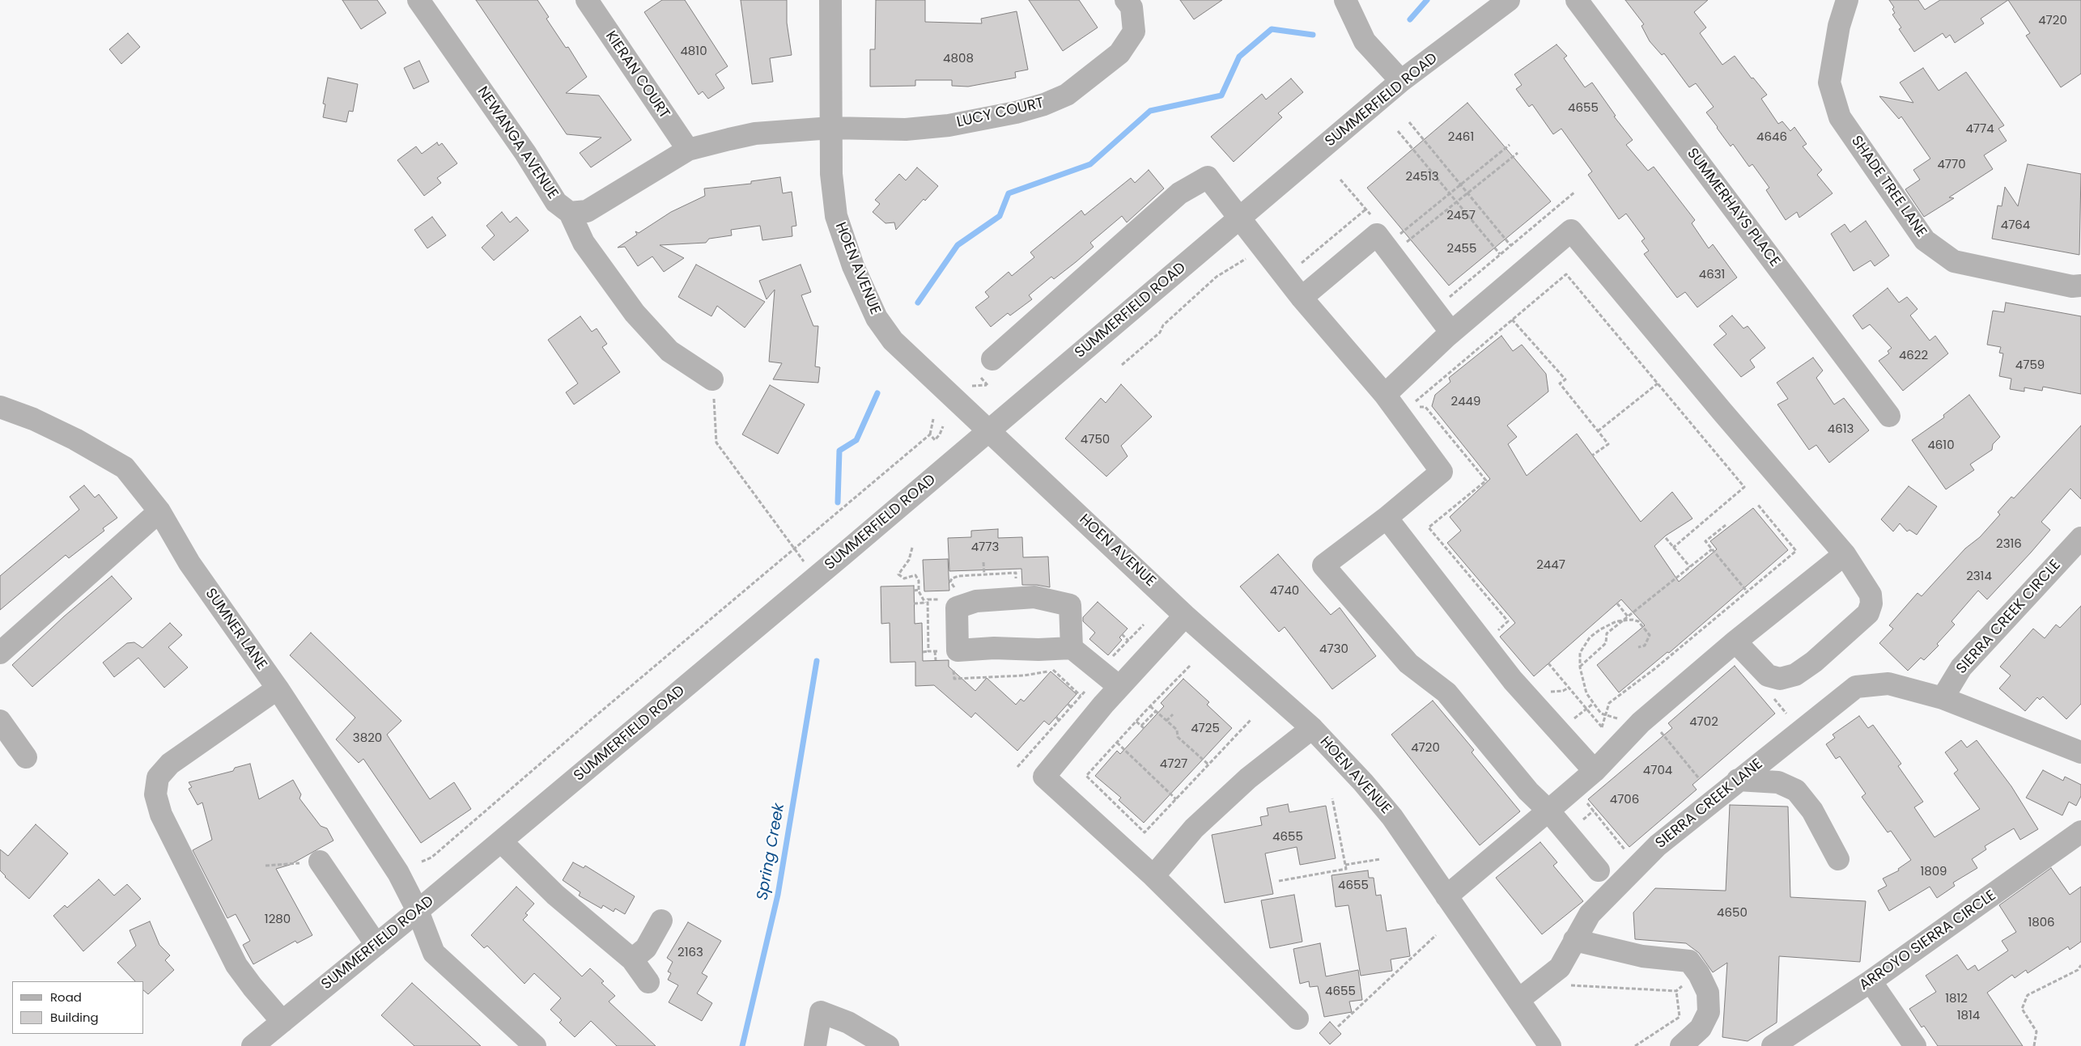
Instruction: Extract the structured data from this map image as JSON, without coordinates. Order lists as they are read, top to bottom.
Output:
{
  "streets": {
    "street": [
      "KIERAN COURT",
      "SUMMERFIELD ROAD",
      "LUCY COURT",
      "NEWANGA AVENUE",
      "SHADE TREE LANE",
      "SUMMERHAYS PLACE",
      "HOEN AVENUE",
      "SIERRA CREEK CIRCLE",
      "SUMNER LANE",
      "SIERRA CREEK LANE",
      "ARROYO SIERRA CIRCLE"
    ]
  },
  "crossings": [
    ["KIERAN COURT", "NEWANGA AVENUE"],
    ["SUMMERFIELD ROAD", "HOEN AVENUE"],
    ["SUMMERFIELD ROAD", "SUMNER LANE"],
    ["LUCY COURT", "NEWANGA AVENUE"],
    ["LUCY COURT", "HOEN AVENUE"],
    ["NEWANGA AVENUE", "HOEN AVENUE"],
    ["HOEN AVENUE", "SIERRA CREEK LANE"],
    ["SIERRA CREEK CIRCLE", "SIERRA CREEK LANE"]
  ],
  "water": ["Spring Creek"],
  "house_numbers": [
    "4720",
    "4810",
    "4808",
    "4655",
    "4774",
    "2461",
    "4646",
    "4770",
    "24513",
    "2457",
    "4764",
    "2455",
    "4631",
    "4622",
    "4759",
    "2449",
    "4613",
    "4750",
    "4610",
    "2316",
    "4773",
    "2447",
    "2314",
    "4740",
    "4730",
    "4702",
    "4725",
    "3820",
    "4720",
    "4727",
    "4704",
    "4706",
    "4655",
    "1809",
    "4655",
    "4650",
    "1280",
    "1806",
    "2163",
    "4655",
    "1812",
    "1814"
  ],
  "legend": ["Road", "Building"]
}
